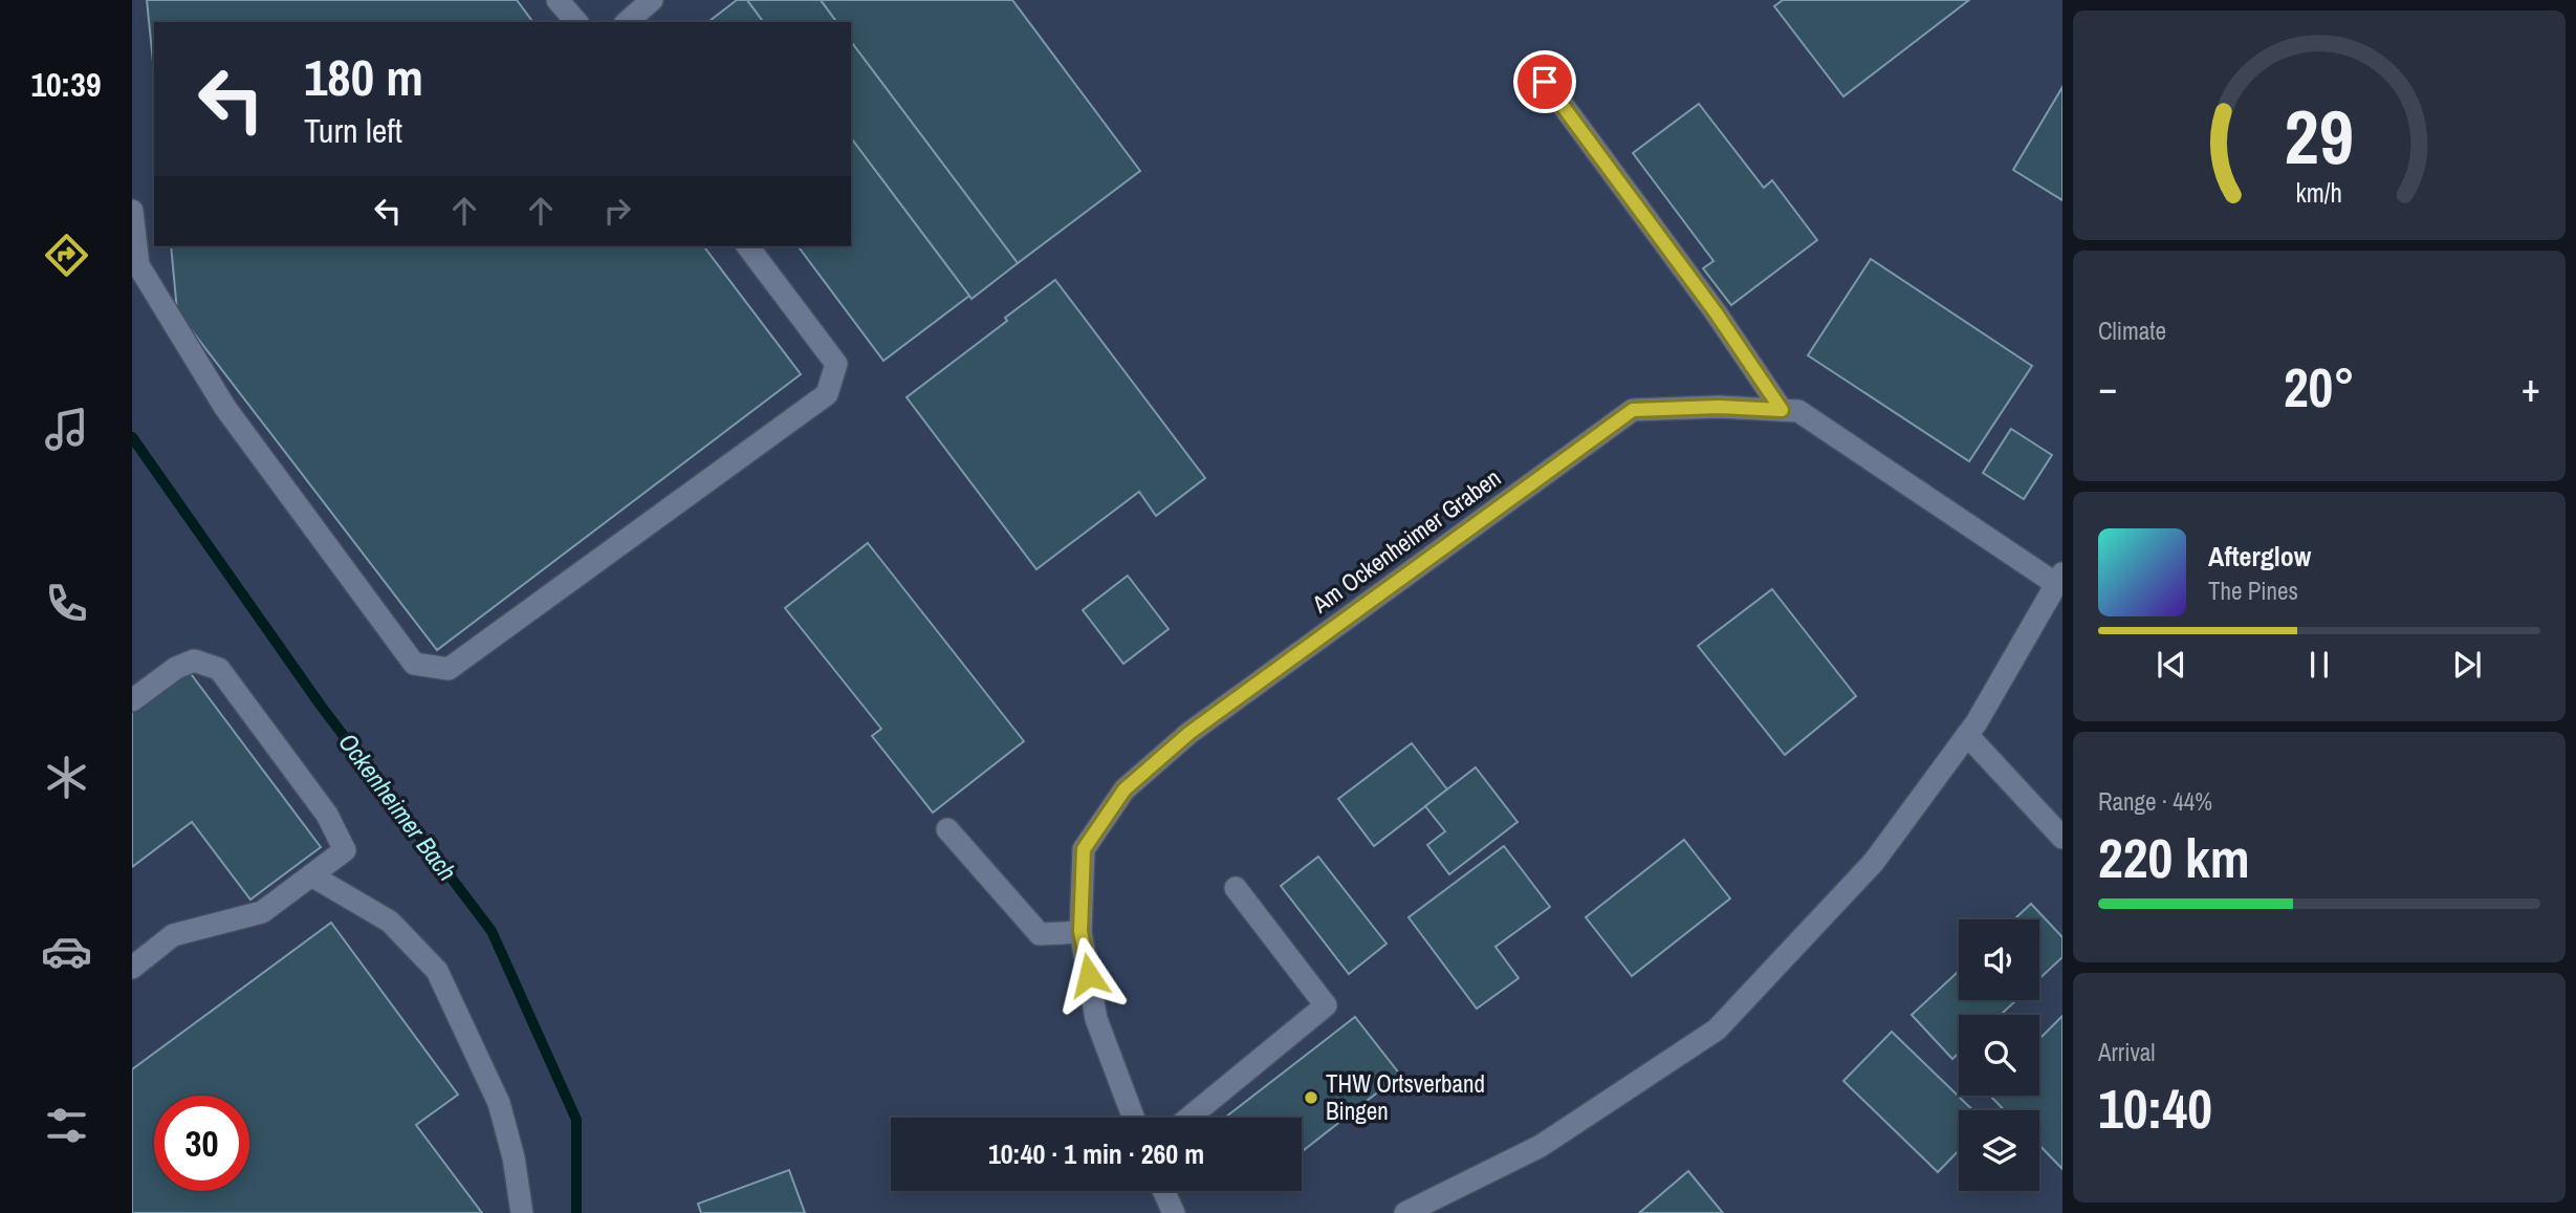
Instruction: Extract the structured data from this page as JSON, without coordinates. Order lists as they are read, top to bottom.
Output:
{
  "streets": {
    "street": ["Am Ockenheimer Graben"]
  },
  "water": ["Ockenheimer Bach"],
  "places": ["THW Ortsverband Bingen"],
  "page": {
    "tabs": "10:39",
    "turn": ["180 m", "Turn left"],
    "tile": [
      "Climate",
      ["Range · 44%", "220 km"],
      ["Arrival", "10:40"]
    ],
    "heat": ["−", "20°", "+"],
    "song": ["Afterglow", "The Pines"],
    "limit": "30",
    "trip": "10:40 · 1 min · 260 m",
    "gauge": ["29", "km/h"]
  }
}
